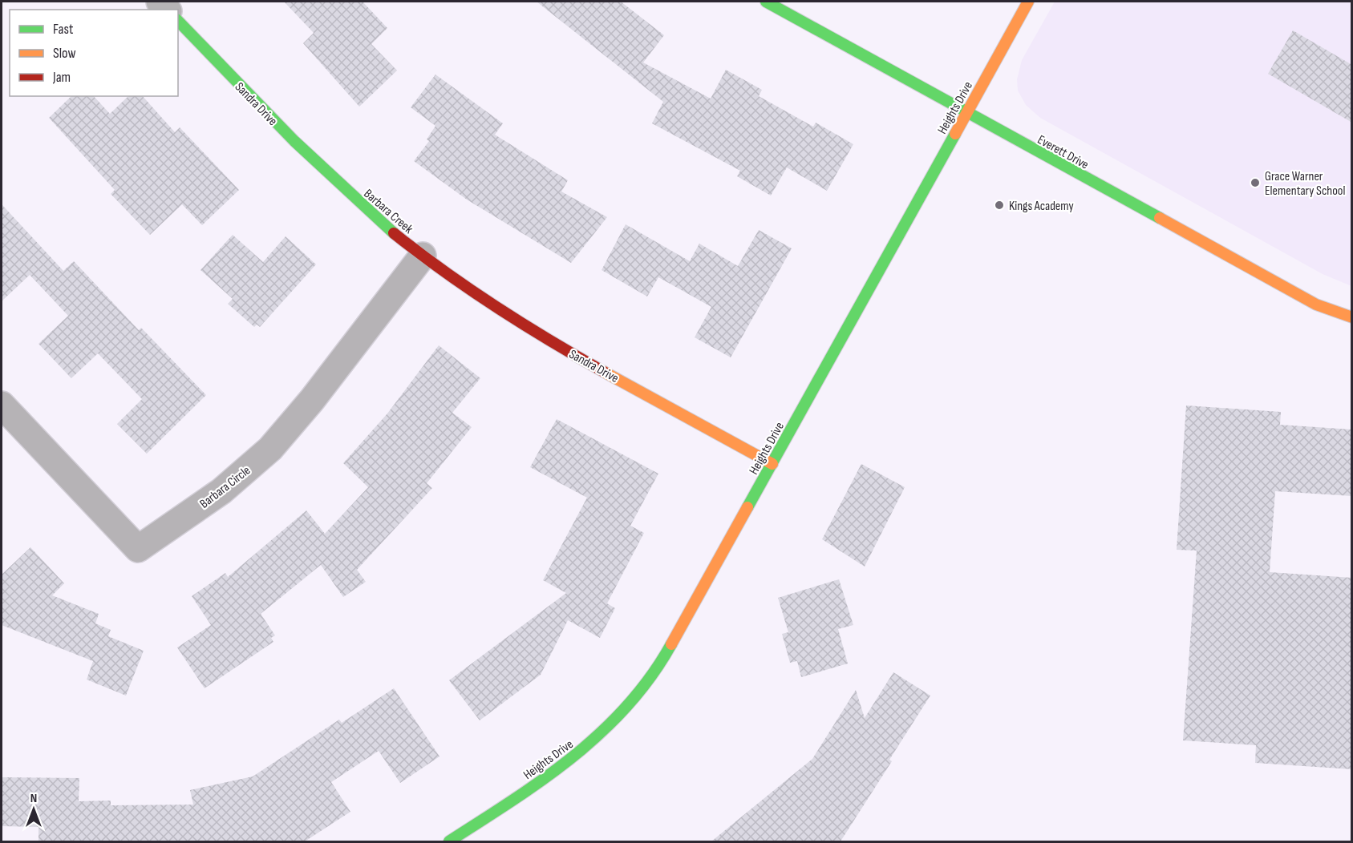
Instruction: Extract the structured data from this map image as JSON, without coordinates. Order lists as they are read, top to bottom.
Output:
{
  "streets": {
    "street": [
      "Sandra Drive",
      "Heights Drive",
      "Everett Drive",
      "Barbara Creek",
      "Barbara Circle"
    ]
  },
  "crossings": [
    ["Sandra Drive", "Heights Drive"],
    ["Sandra Drive", "Barbara Creek"],
    ["Sandra Drive", "Barbara Circle"],
    ["Heights Drive", "Everett Drive"],
    ["Barbara Creek", "Barbara Circle"]
  ],
  "places": ["Grace Warner Elementary School", "Kings Academy"],
  "legend": ["Fast", "Slow", "Jam"],
  "north": "top"
}
